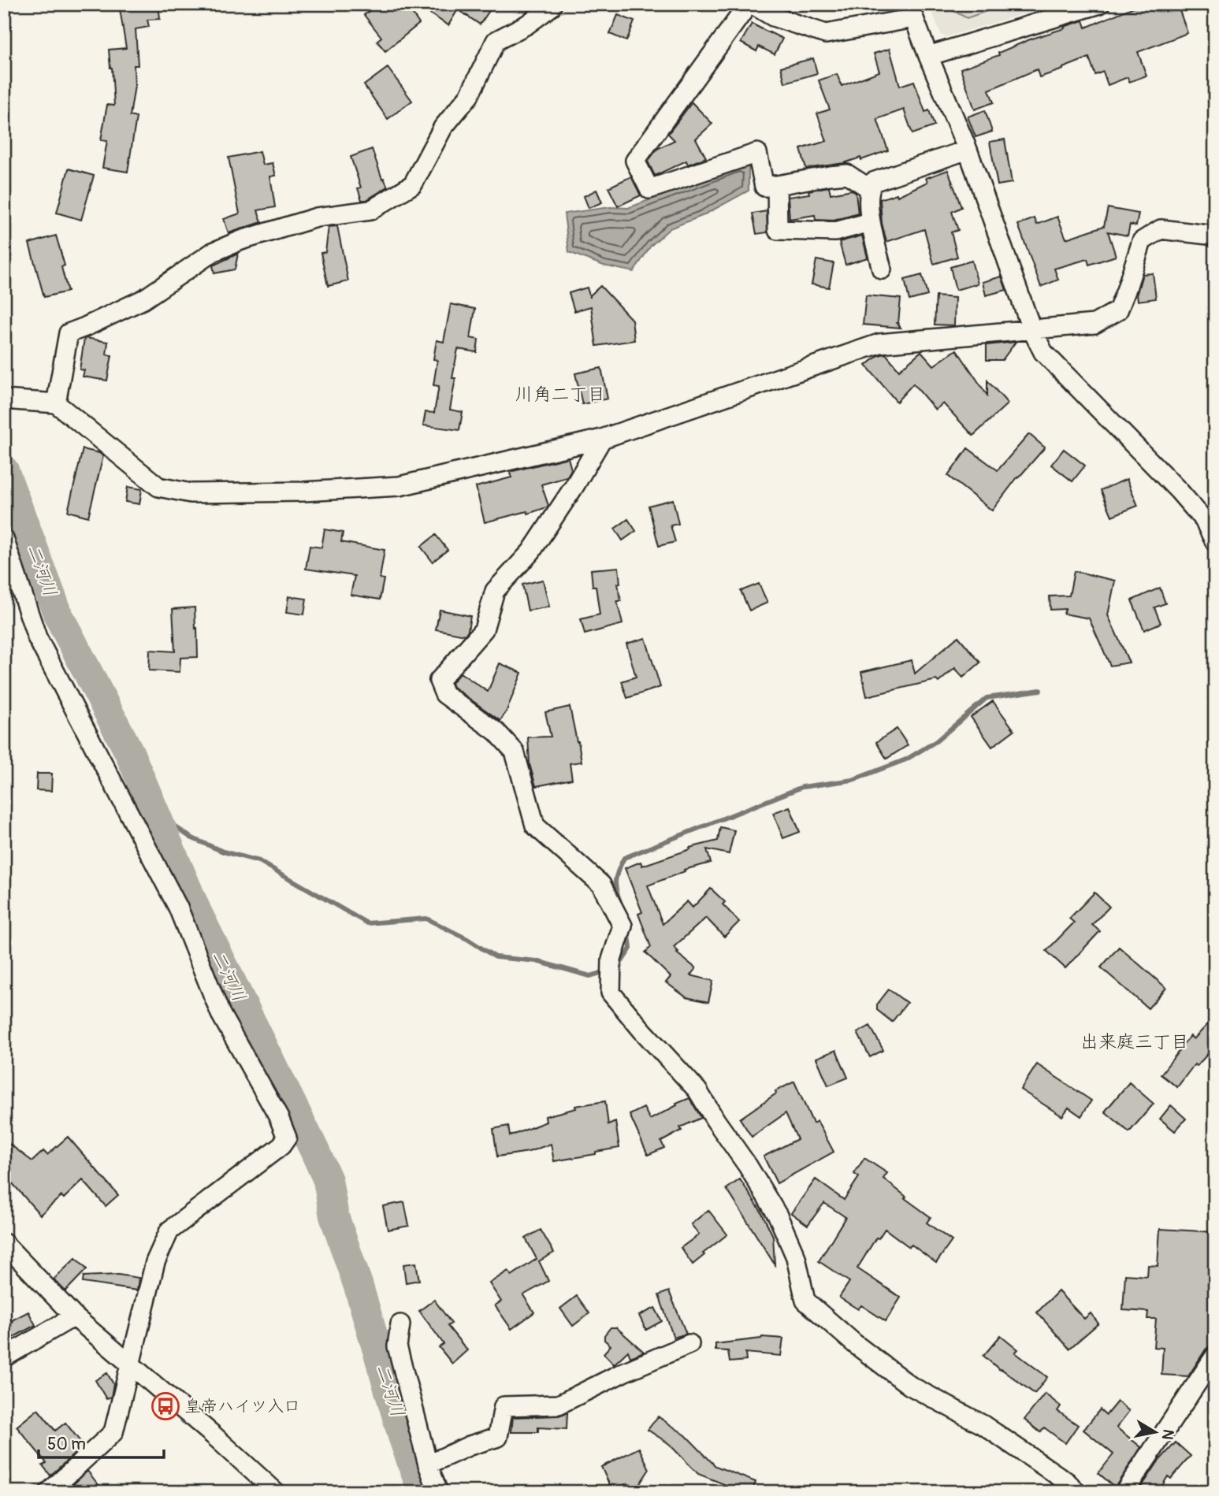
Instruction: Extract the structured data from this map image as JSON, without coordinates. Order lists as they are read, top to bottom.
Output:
{
  "districts": ["川角二丁目", "出来庭三丁目"],
  "water": ["二河川"],
  "places": {
    "bus stop": ["皇帝ハイツ入口"]
  },
  "scale_bar": "50 m",
  "north": "right"
}
